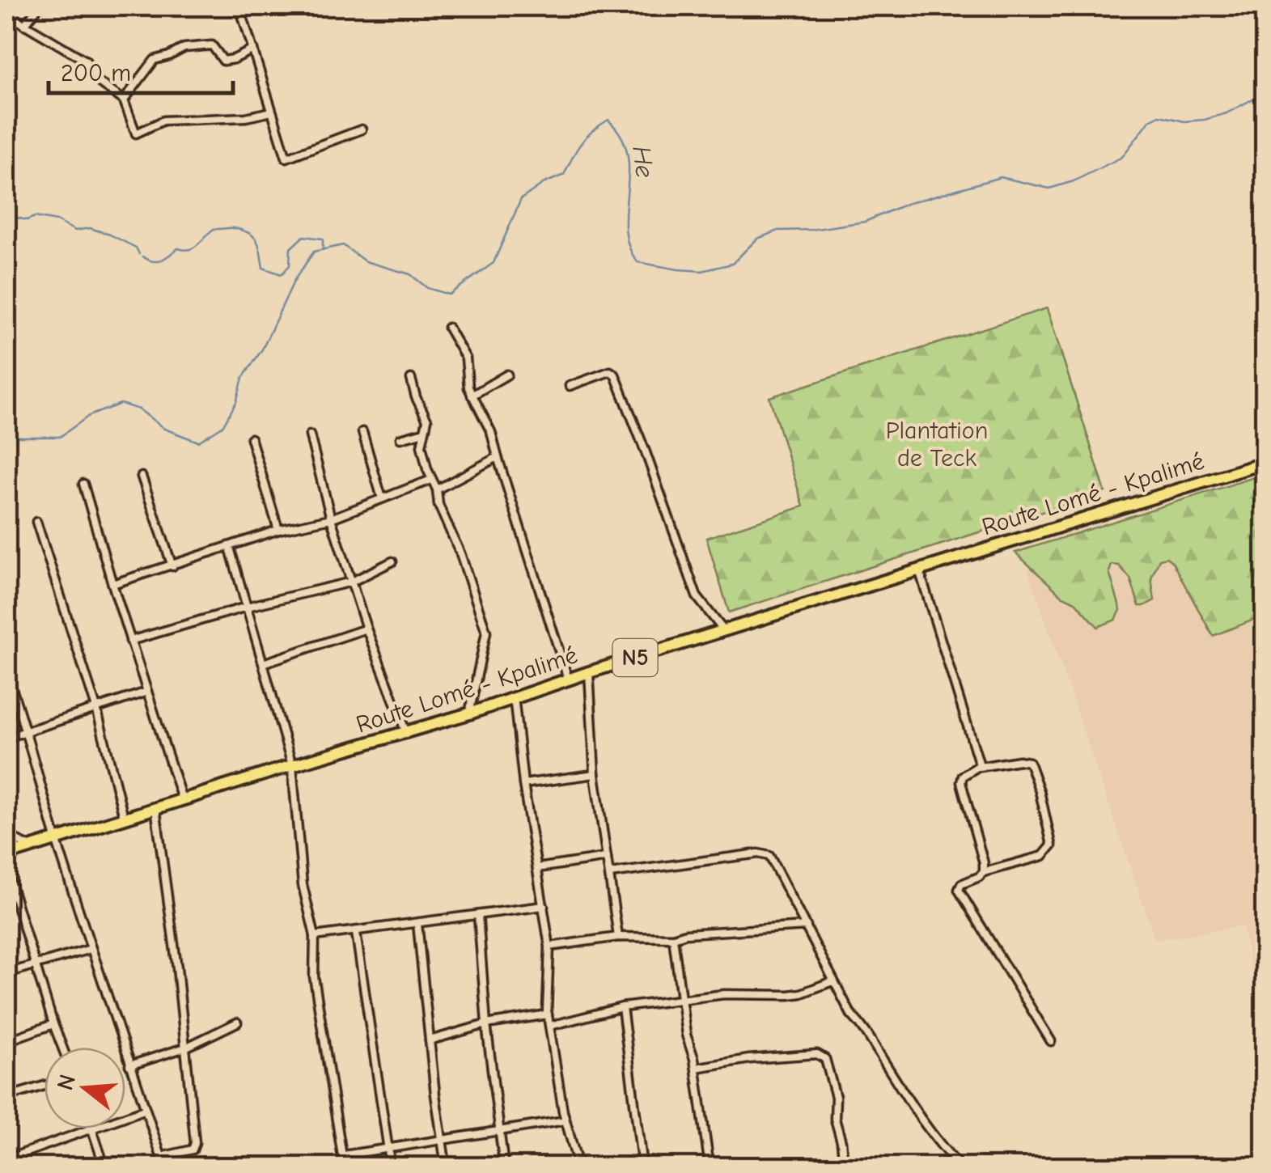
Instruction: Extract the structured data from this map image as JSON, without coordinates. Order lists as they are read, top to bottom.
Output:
{
  "streets": {
    "main road": ["Route Lomé - Kpalimé", "N5"]
  },
  "water": ["He"],
  "parks": ["Plantation de Teck"],
  "scale_bar": "200 m",
  "north": "left"
}
